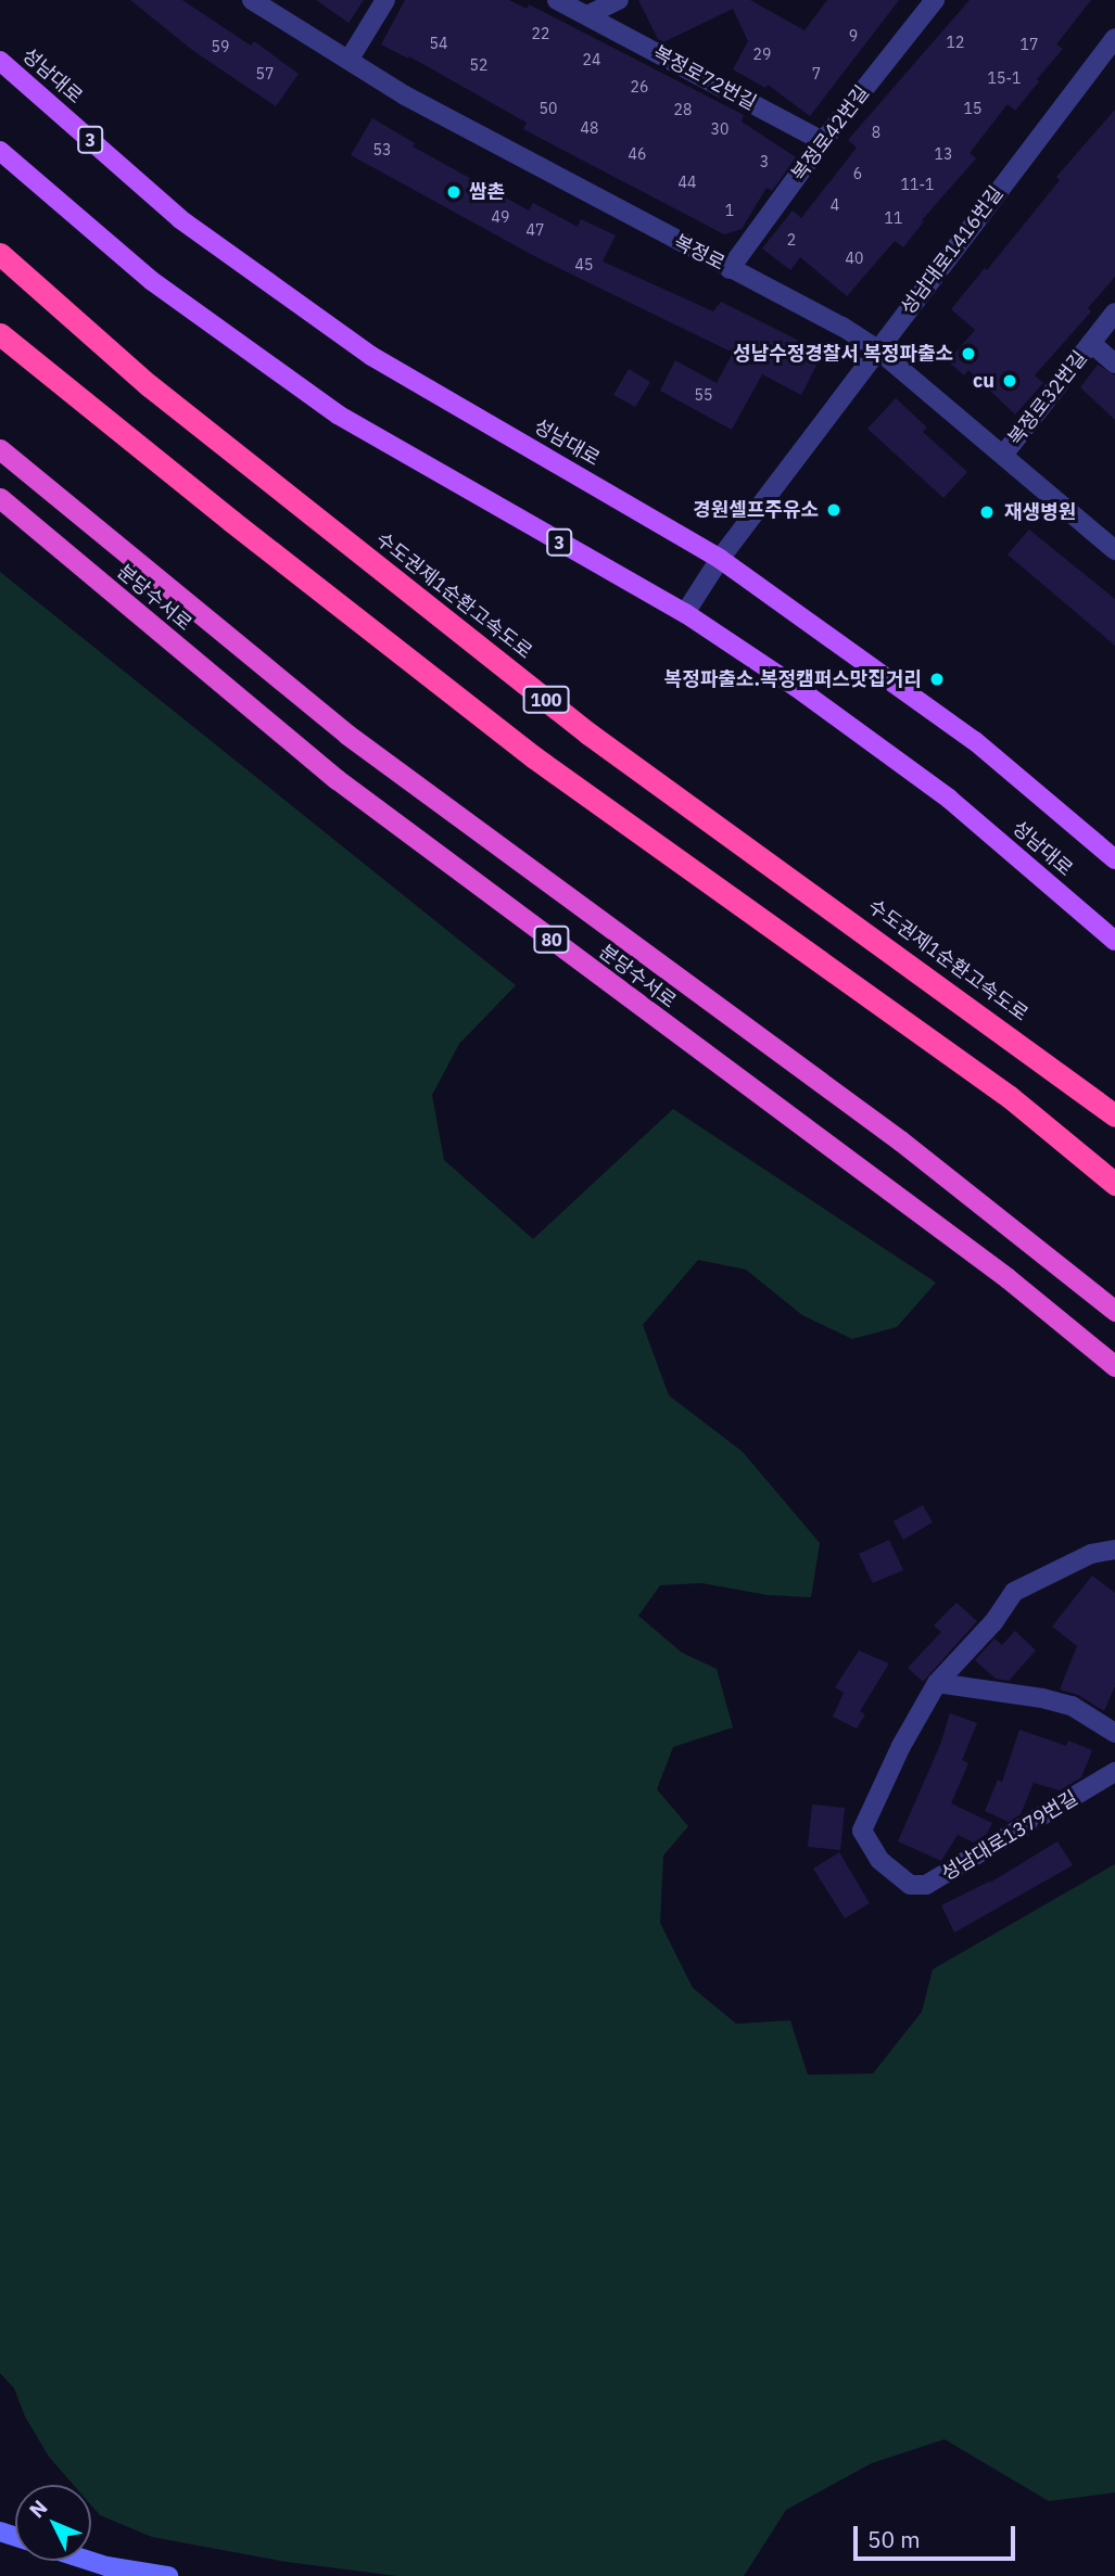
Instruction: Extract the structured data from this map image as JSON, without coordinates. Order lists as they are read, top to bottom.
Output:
{
  "streets": {
    "highway": [
      "수도권제1순환고속도로",
      "분당수서로",
      "100",
      "80"
    ],
    "main road": ["성남대로", "3"],
    "street": [
      "복정로72번길",
      "복정로42번길",
      "성남대로1416번길",
      "복정로",
      "복정로32번길",
      "성남대로1379번길"
    ]
  },
  "crossings": [
    ["성남대로", "성남대로1416번길"],
    ["복정로72번길", "복정로42번길"],
    ["복정로42번길", "복정로"],
    ["성남대로1416번길", "복정로"],
    ["복정로", "복정로32번길"]
  ],
  "places": [
    "쌈촌",
    "성남수정경찰서 복정파출소",
    "cu",
    "경원셀프주유소",
    "재생병원",
    "복정파출소.복정캠퍼스맛집거리"
  ],
  "house_numbers": [
    "22",
    "9",
    "12",
    "54",
    "17",
    "59",
    "29",
    "24",
    "52",
    "57",
    "7",
    "15-1",
    "26",
    "50",
    "15",
    "28",
    "48",
    "30",
    "8",
    "53",
    "46",
    "13",
    "3",
    "6",
    "44",
    "11-1",
    "4",
    "1",
    "49",
    "11",
    "47",
    "2",
    "40",
    "45",
    "55"
  ],
  "scale_bar": "50 m",
  "north": "top left"
}
